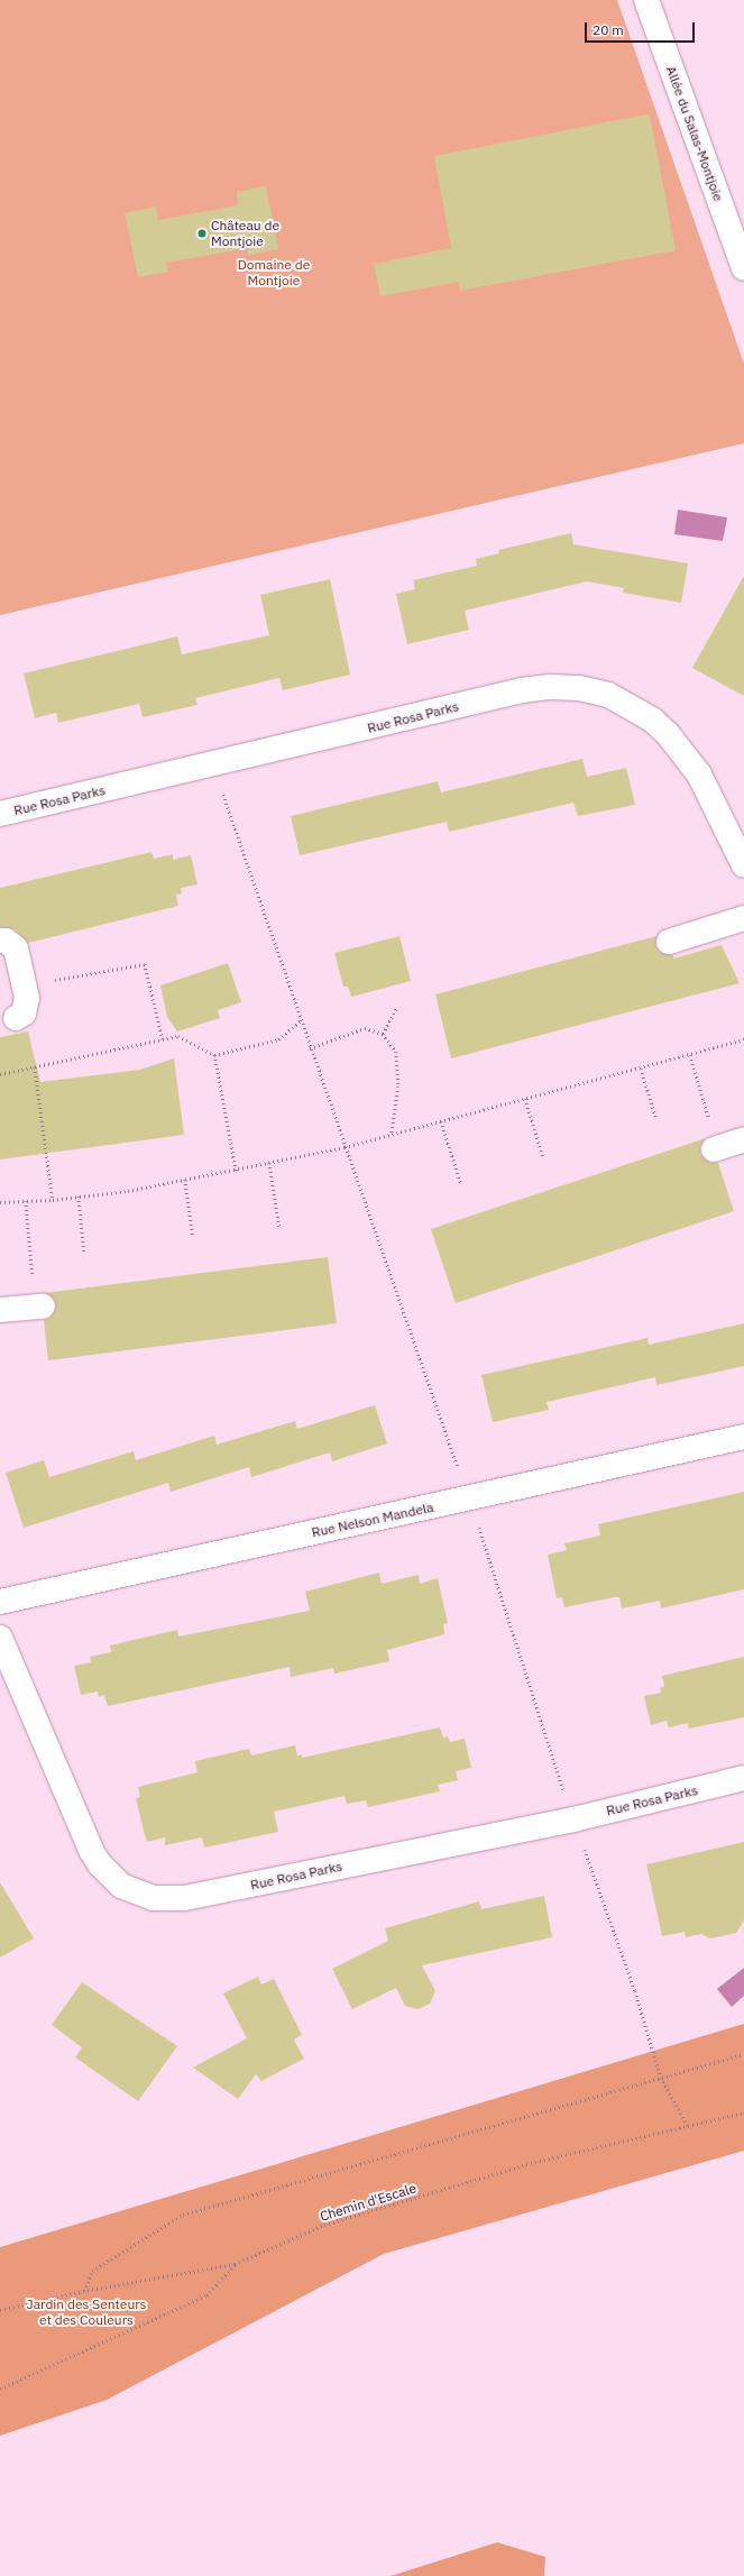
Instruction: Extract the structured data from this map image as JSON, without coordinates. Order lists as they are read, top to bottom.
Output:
{
  "streets": {
    "street": ["Allée du Salas-Montjoie", "Rue Rosa Parks", "Rue Nelson Mandela"],
    "path": ["Chemin d'Escale"]
  },
  "parks": ["Domaine de Montjoie", "Jardin des Senteurs et des Couleurs"],
  "places": ["Château de Montjoie"],
  "scale_bar": "20 m"
}
